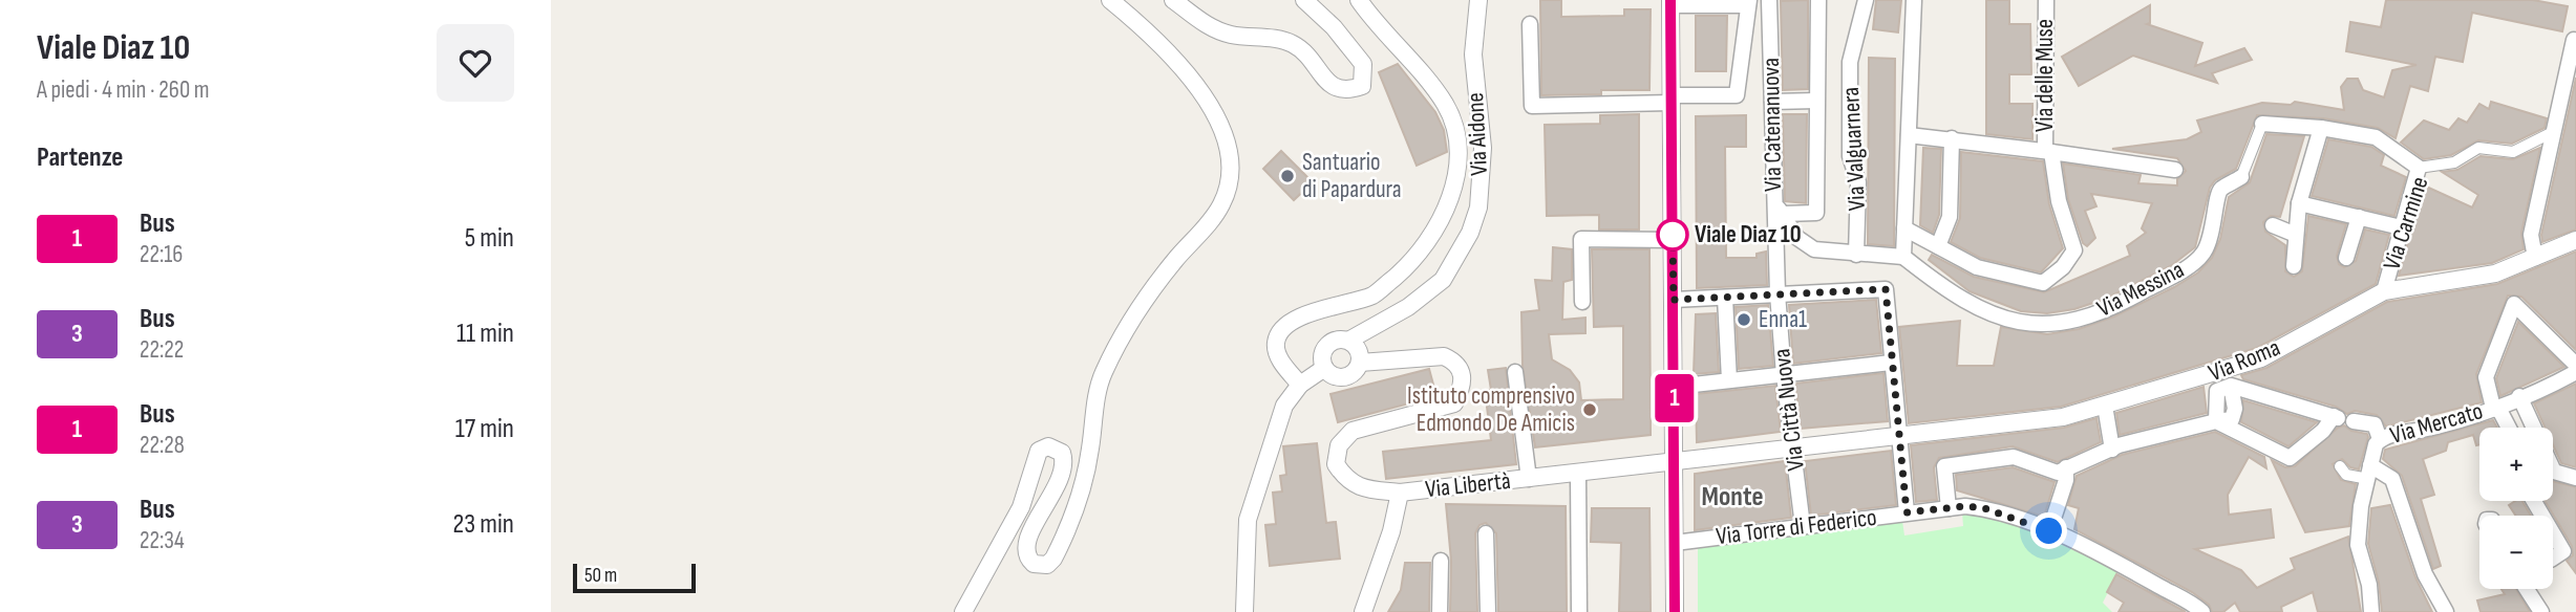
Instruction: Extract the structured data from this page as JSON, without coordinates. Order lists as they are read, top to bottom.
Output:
{
  "streets": {
    "street": [
      "Via delle Muse",
      "Via Catenanuova",
      "Via Aidone",
      "Via Valguarnera",
      "Via Carmine",
      "Via Messina",
      "Via Roma",
      "Via Città Nuova",
      "Via Mercato",
      "Via Libertà",
      "Via Torre di Federico"
    ]
  },
  "crossings": [
    ["Via Catenanuova", "Via Valguarnera"],
    ["Via Catenanuova", "Via Città Nuova"],
    ["Via Aidone", "Via Libertà"],
    ["Via Carmine", "Via Messina"],
    ["Via Carmine", "Via Roma"],
    ["Via Roma", "Via Libertà"],
    ["Via Città Nuova", "Via Libertà"],
    ["Via Città Nuova", "Via Torre di Federico"]
  ],
  "districts": ["Monte"],
  "places": [
    "Santuario di Papardura",
    "Viale Diaz 10",
    "Enna1",
    "Istituto comprensivo Edmondo De Amicis"
  ],
  "lines": ["bus line 1"],
  "scale_bar": "50 m",
  "page": {
    "heading": [
      ["Viale Diaz 10", "A piedi · 4 min · 260 m"],
      "Partenze"
    ],
    "on_map": "1",
    "list": [
      {
        "mark": "1",
        "name": "Bus",
        "note": "22:16",
        "value": "5 min"
      },
      {
        "mark": "3",
        "name": "Bus",
        "note": "22:22",
        "value": "11 min"
      },
      {
        "mark": "1",
        "name": "Bus",
        "note": "22:28",
        "value": "17 min"
      },
      {
        "mark": "3",
        "name": "Bus",
        "note": "22:34",
        "value": "23 min"
      }
    ],
    "map_buttons": ["+", "−"],
    "scale": "50 m"
  }
}
